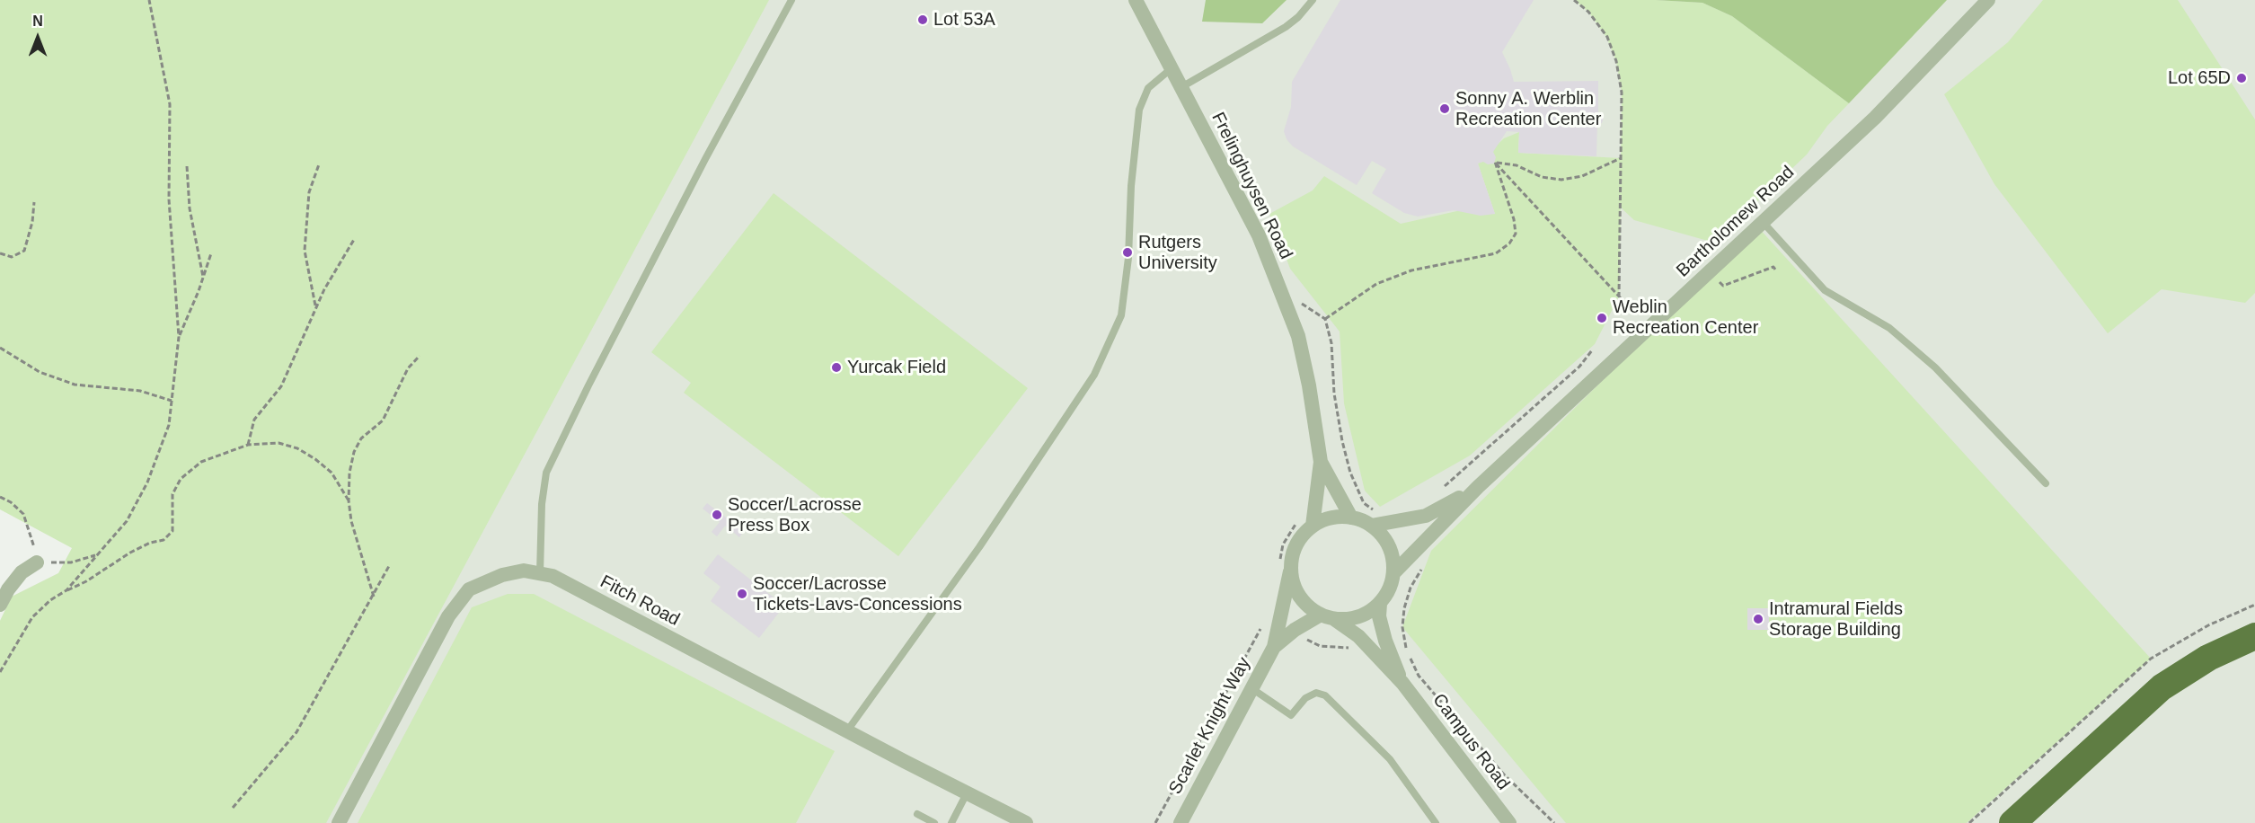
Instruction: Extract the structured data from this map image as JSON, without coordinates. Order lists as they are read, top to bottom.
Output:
{
  "streets": {
    "street": [
      "Frelinghuysen Road",
      "Bartholomew Road",
      "Fitch Road",
      "Scarlet Knight Way",
      "Campus Road"
    ]
  },
  "crossings": [
    ["Frelinghuysen Road", "Bartholomew Road"],
    ["Frelinghuysen Road", "Campus Road"],
    ["Bartholomew Road", "Campus Road"]
  ],
  "places": [
    "Lot 53A",
    "Lot 65D",
    "Sonny A. Werblin Recreation Center",
    "Rutgers University",
    "Weblin Recreation Center",
    "Yurcak Field",
    "Soccer/Lacrosse Press Box",
    "Soccer/Lacrosse Tickets-Lavs-Concessions",
    "Intramural Fields Storage Building"
  ],
  "north": "top"
}
